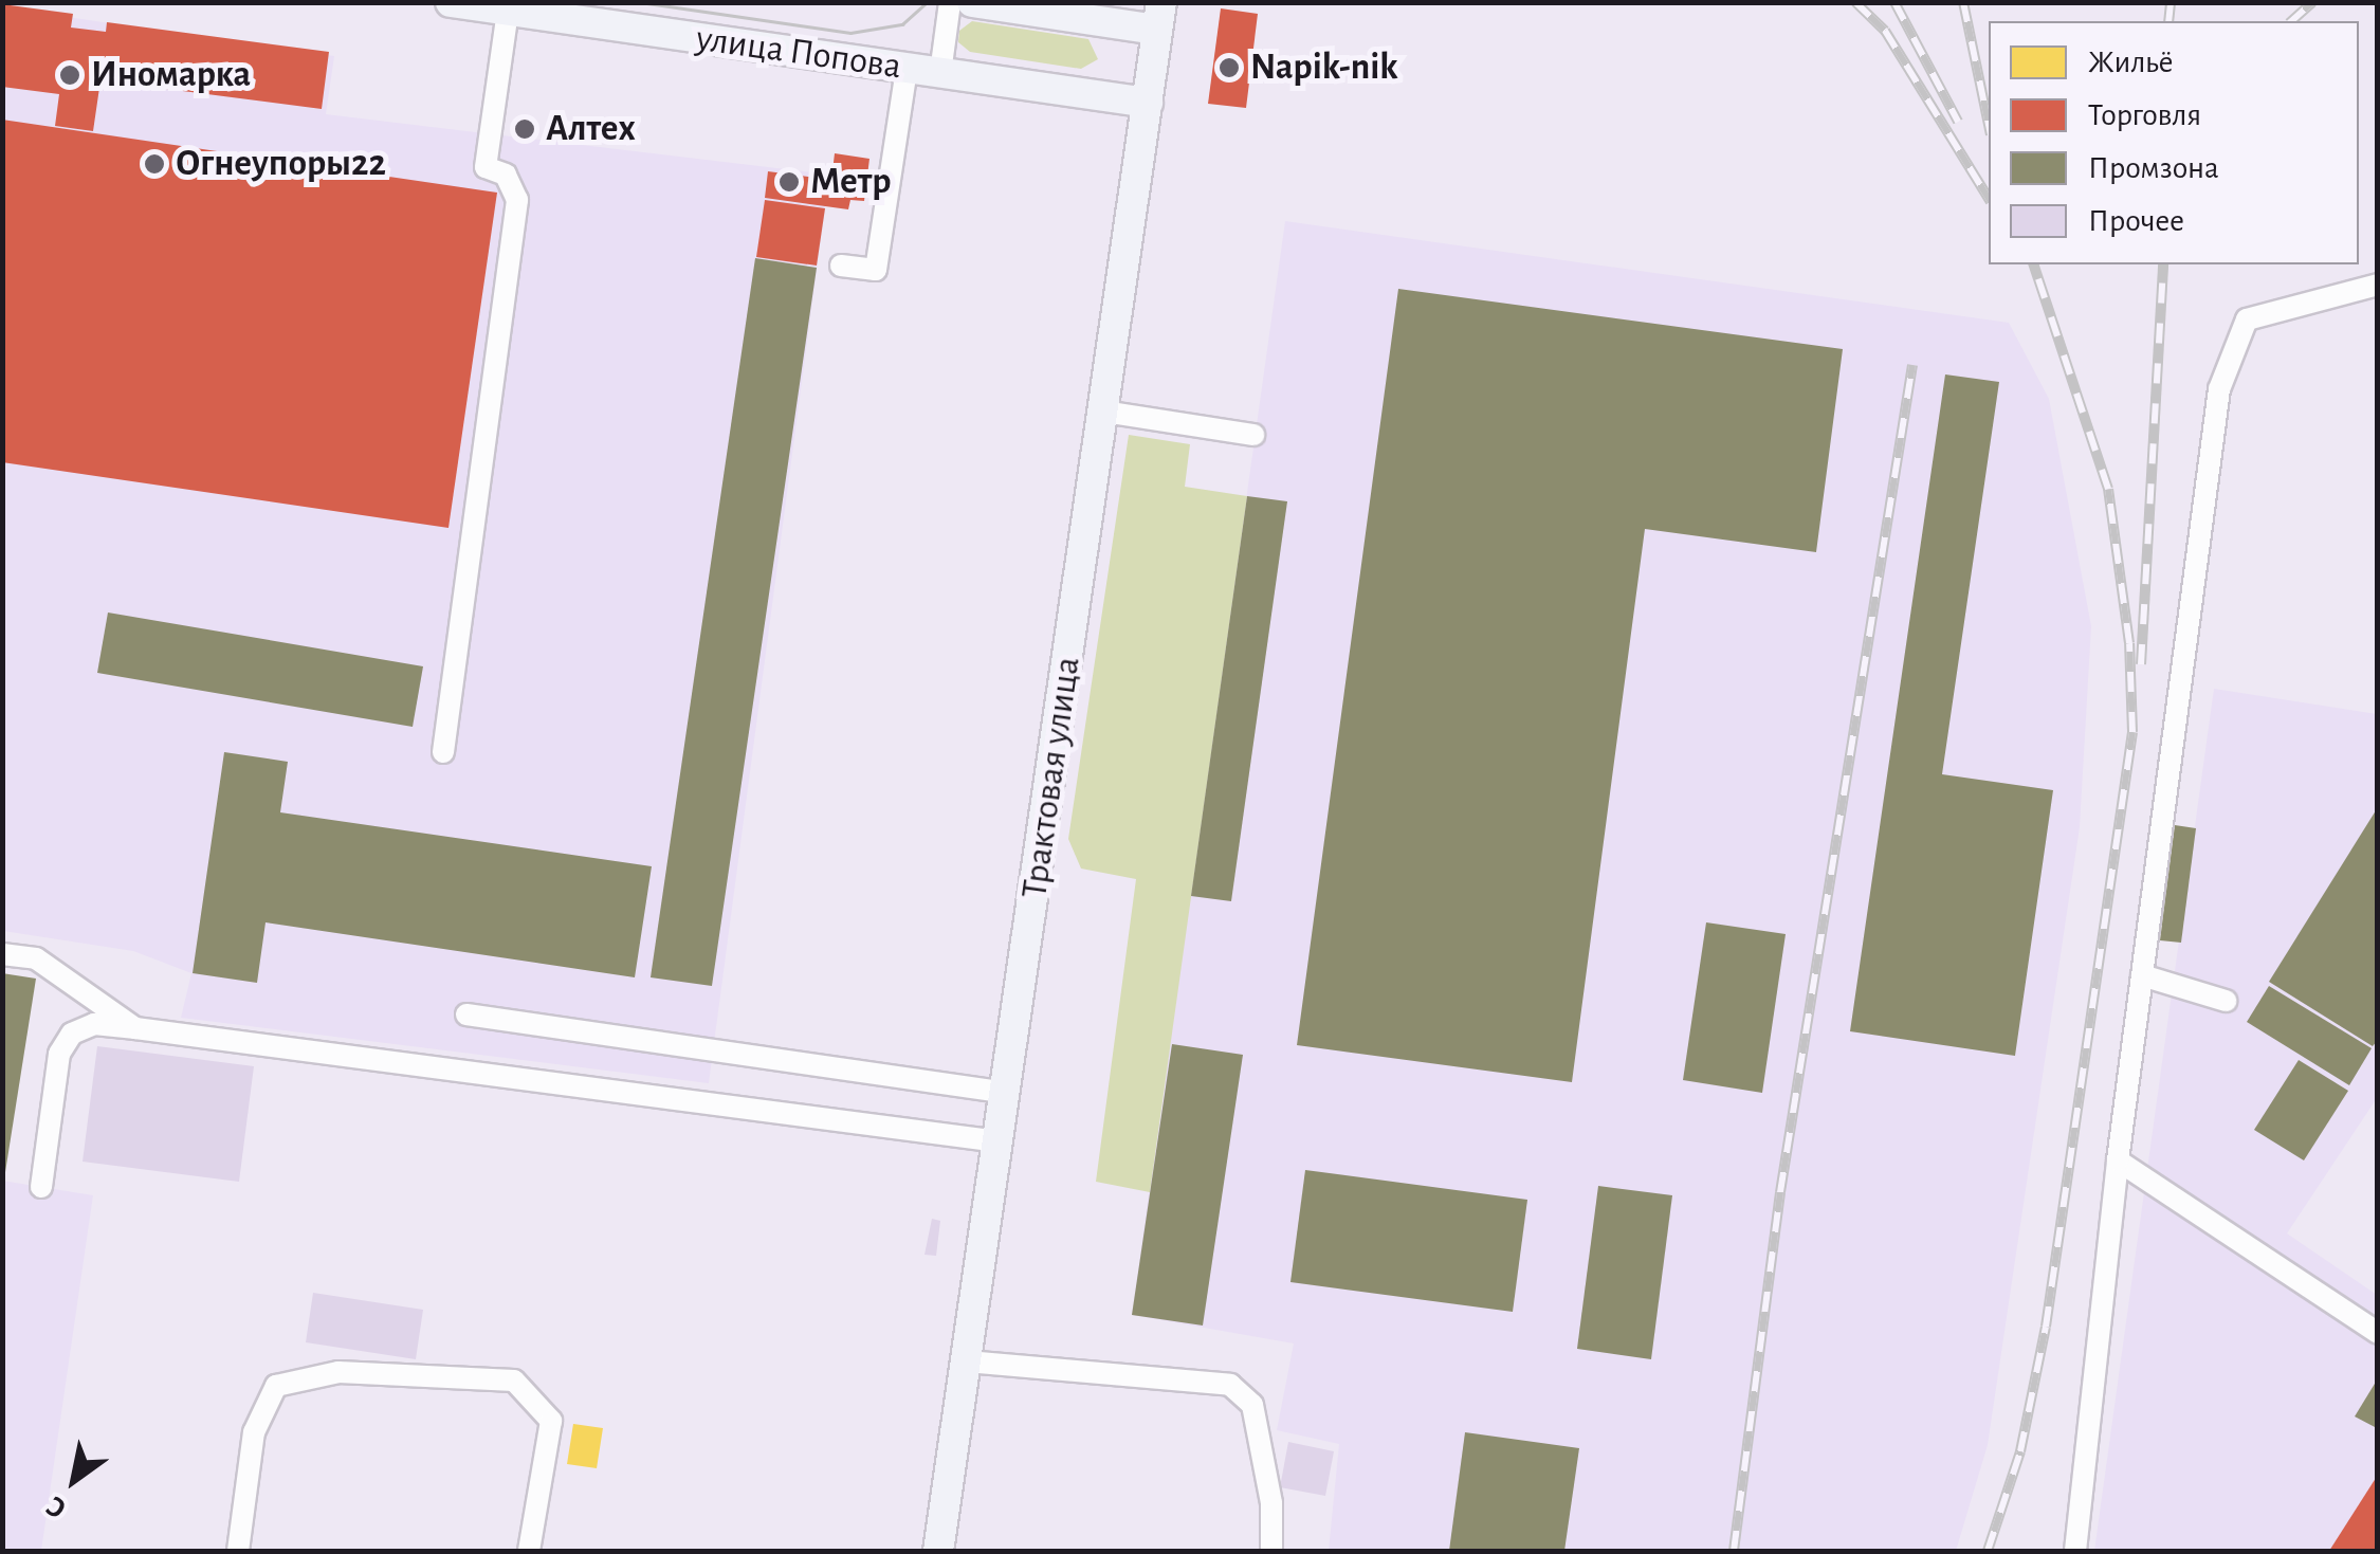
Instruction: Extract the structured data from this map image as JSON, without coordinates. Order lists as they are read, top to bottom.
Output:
{
  "streets": {
    "main road": ["улица Попова", "Трактовая улица"]
  },
  "crossings": [
    ["улица Попова", "Трактовая улица"]
  ],
  "places": [
    "Napik-nik",
    "Иномарка",
    "Алтех",
    "Огнеупоры22",
    "Метр"
  ],
  "legend": [
    "Жильё",
    "Торговля",
    "Промзона",
    "Прочее"
  ],
  "north": "bottom left"
}
